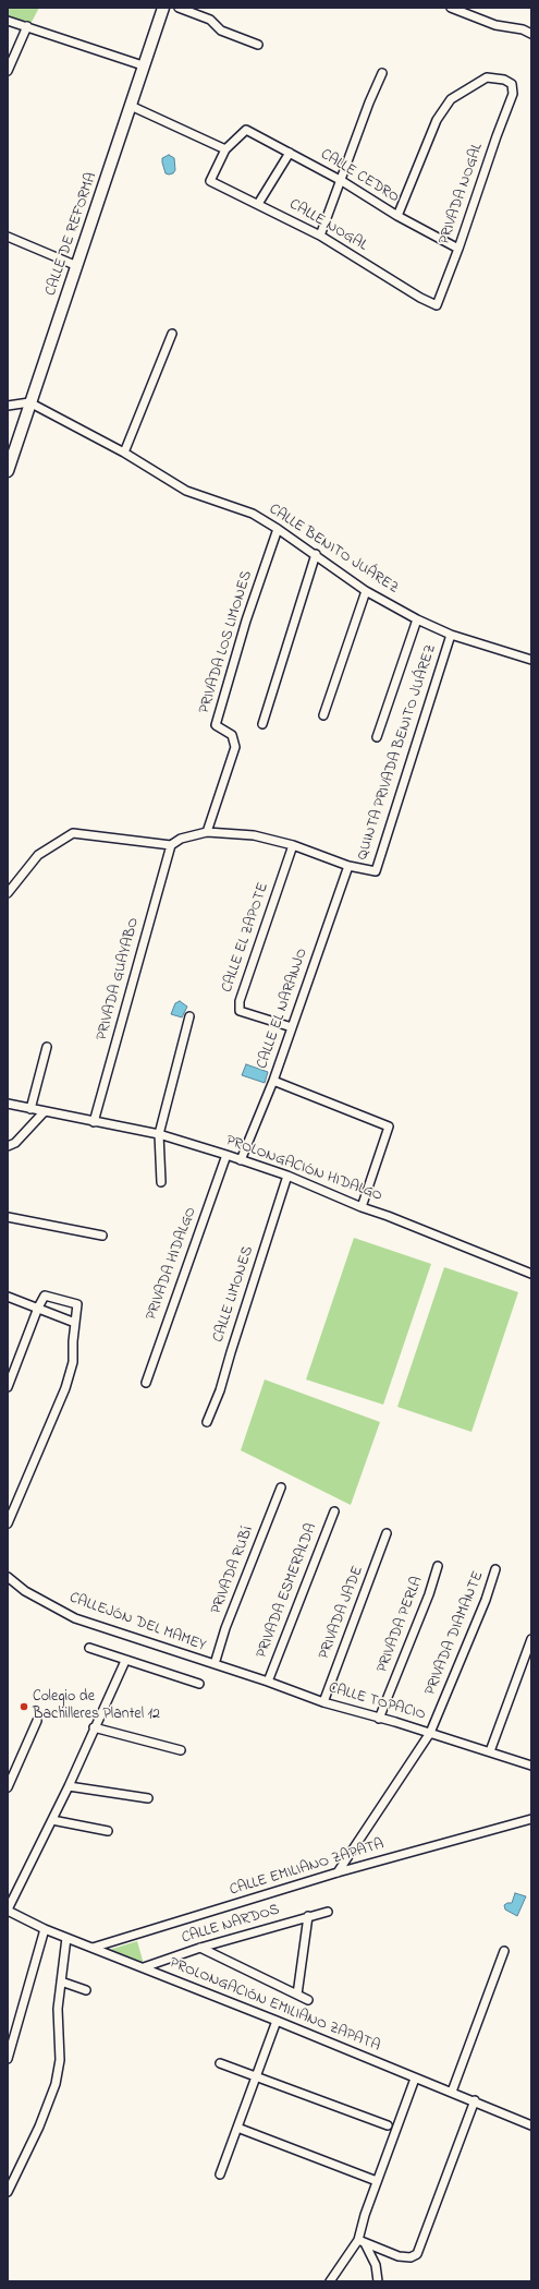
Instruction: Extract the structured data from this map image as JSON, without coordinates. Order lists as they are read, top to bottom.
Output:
{
  "streets": {
    "main road": ["CALLE DE REFORMA"],
    "street": [
      "CALLE CEDRO",
      "PRIVADA NOGAL",
      "CALLE NOGAL",
      "CALLE BENITO JUÁREZ",
      "PRIVADA LOS LIMONES",
      "QUINTA PRIVADA BENITO JUÁREZ",
      "CALLE EL ZAPOTE",
      "PRIVADA GUAYABO",
      "CALLE EL NARANJO",
      "PROLONGACIÓN HIDALGO",
      "PRIVADA HIDALGO",
      "CALLE LIMONES",
      "PRIVADA RUBÍ",
      "PRIVADA ESMERALDA",
      "PRIVADA JADE",
      "CALLEJÓN DEL MAMEY",
      "PRIVADA PERLA",
      "PRIVADA DIAMANTE",
      "CALLE TOPACIO",
      "CALLE EMILIANO ZAPATA",
      "CALLE NARDOS",
      "PROLONGACIÓN EMILIANO ZAPATA"
    ]
  },
  "crossings": [
    ["CALLE CEDRO", "PRIVADA NOGAL"],
    ["CALLE CEDRO", "CALLE NOGAL"],
    ["PRIVADA NOGAL", "CALLE NOGAL"],
    ["CALLE DE REFORMA", "CALLE BENITO JUÁREZ"],
    ["CALLE BENITO JUÁREZ", "PRIVADA LOS LIMONES"],
    ["CALLE BENITO JUÁREZ", "QUINTA PRIVADA BENITO JUÁREZ"],
    ["QUINTA PRIVADA BENITO JUÁREZ", "CALLE EL NARANJO"],
    ["CALLE EL ZAPOTE", "CALLE EL NARANJO"],
    ["PRIVADA GUAYABO", "PROLONGACIÓN HIDALGO"],
    ["CALLE EL NARANJO", "PROLONGACIÓN HIDALGO"],
    ["PROLONGACIÓN HIDALGO", "PRIVADA HIDALGO"],
    ["PROLONGACIÓN HIDALGO", "CALLE LIMONES"],
    ["PRIVADA RUBÍ", "CALLEJÓN DEL MAMEY"],
    ["PRIVADA RUBÍ", "CALLE TOPACIO"],
    ["PRIVADA ESMERALDA", "CALLE TOPACIO"],
    ["PRIVADA JADE", "CALLE TOPACIO"],
    ["CALLEJÓN DEL MAMEY", "CALLE TOPACIO"],
    ["PRIVADA PERLA", "CALLE TOPACIO"],
    ["PRIVADA DIAMANTE", "CALLE TOPACIO"],
    ["PRIVADA DIAMANTE", "CALLE EMILIANO ZAPATA"],
    ["CALLE EMILIANO ZAPATA", "PROLONGACIÓN EMILIANO ZAPATA"],
    ["CALLE NARDOS", "PROLONGACIÓN EMILIANO ZAPATA"]
  ],
  "places": ["Colegio de Bachilleres Plantel 12"]
}
